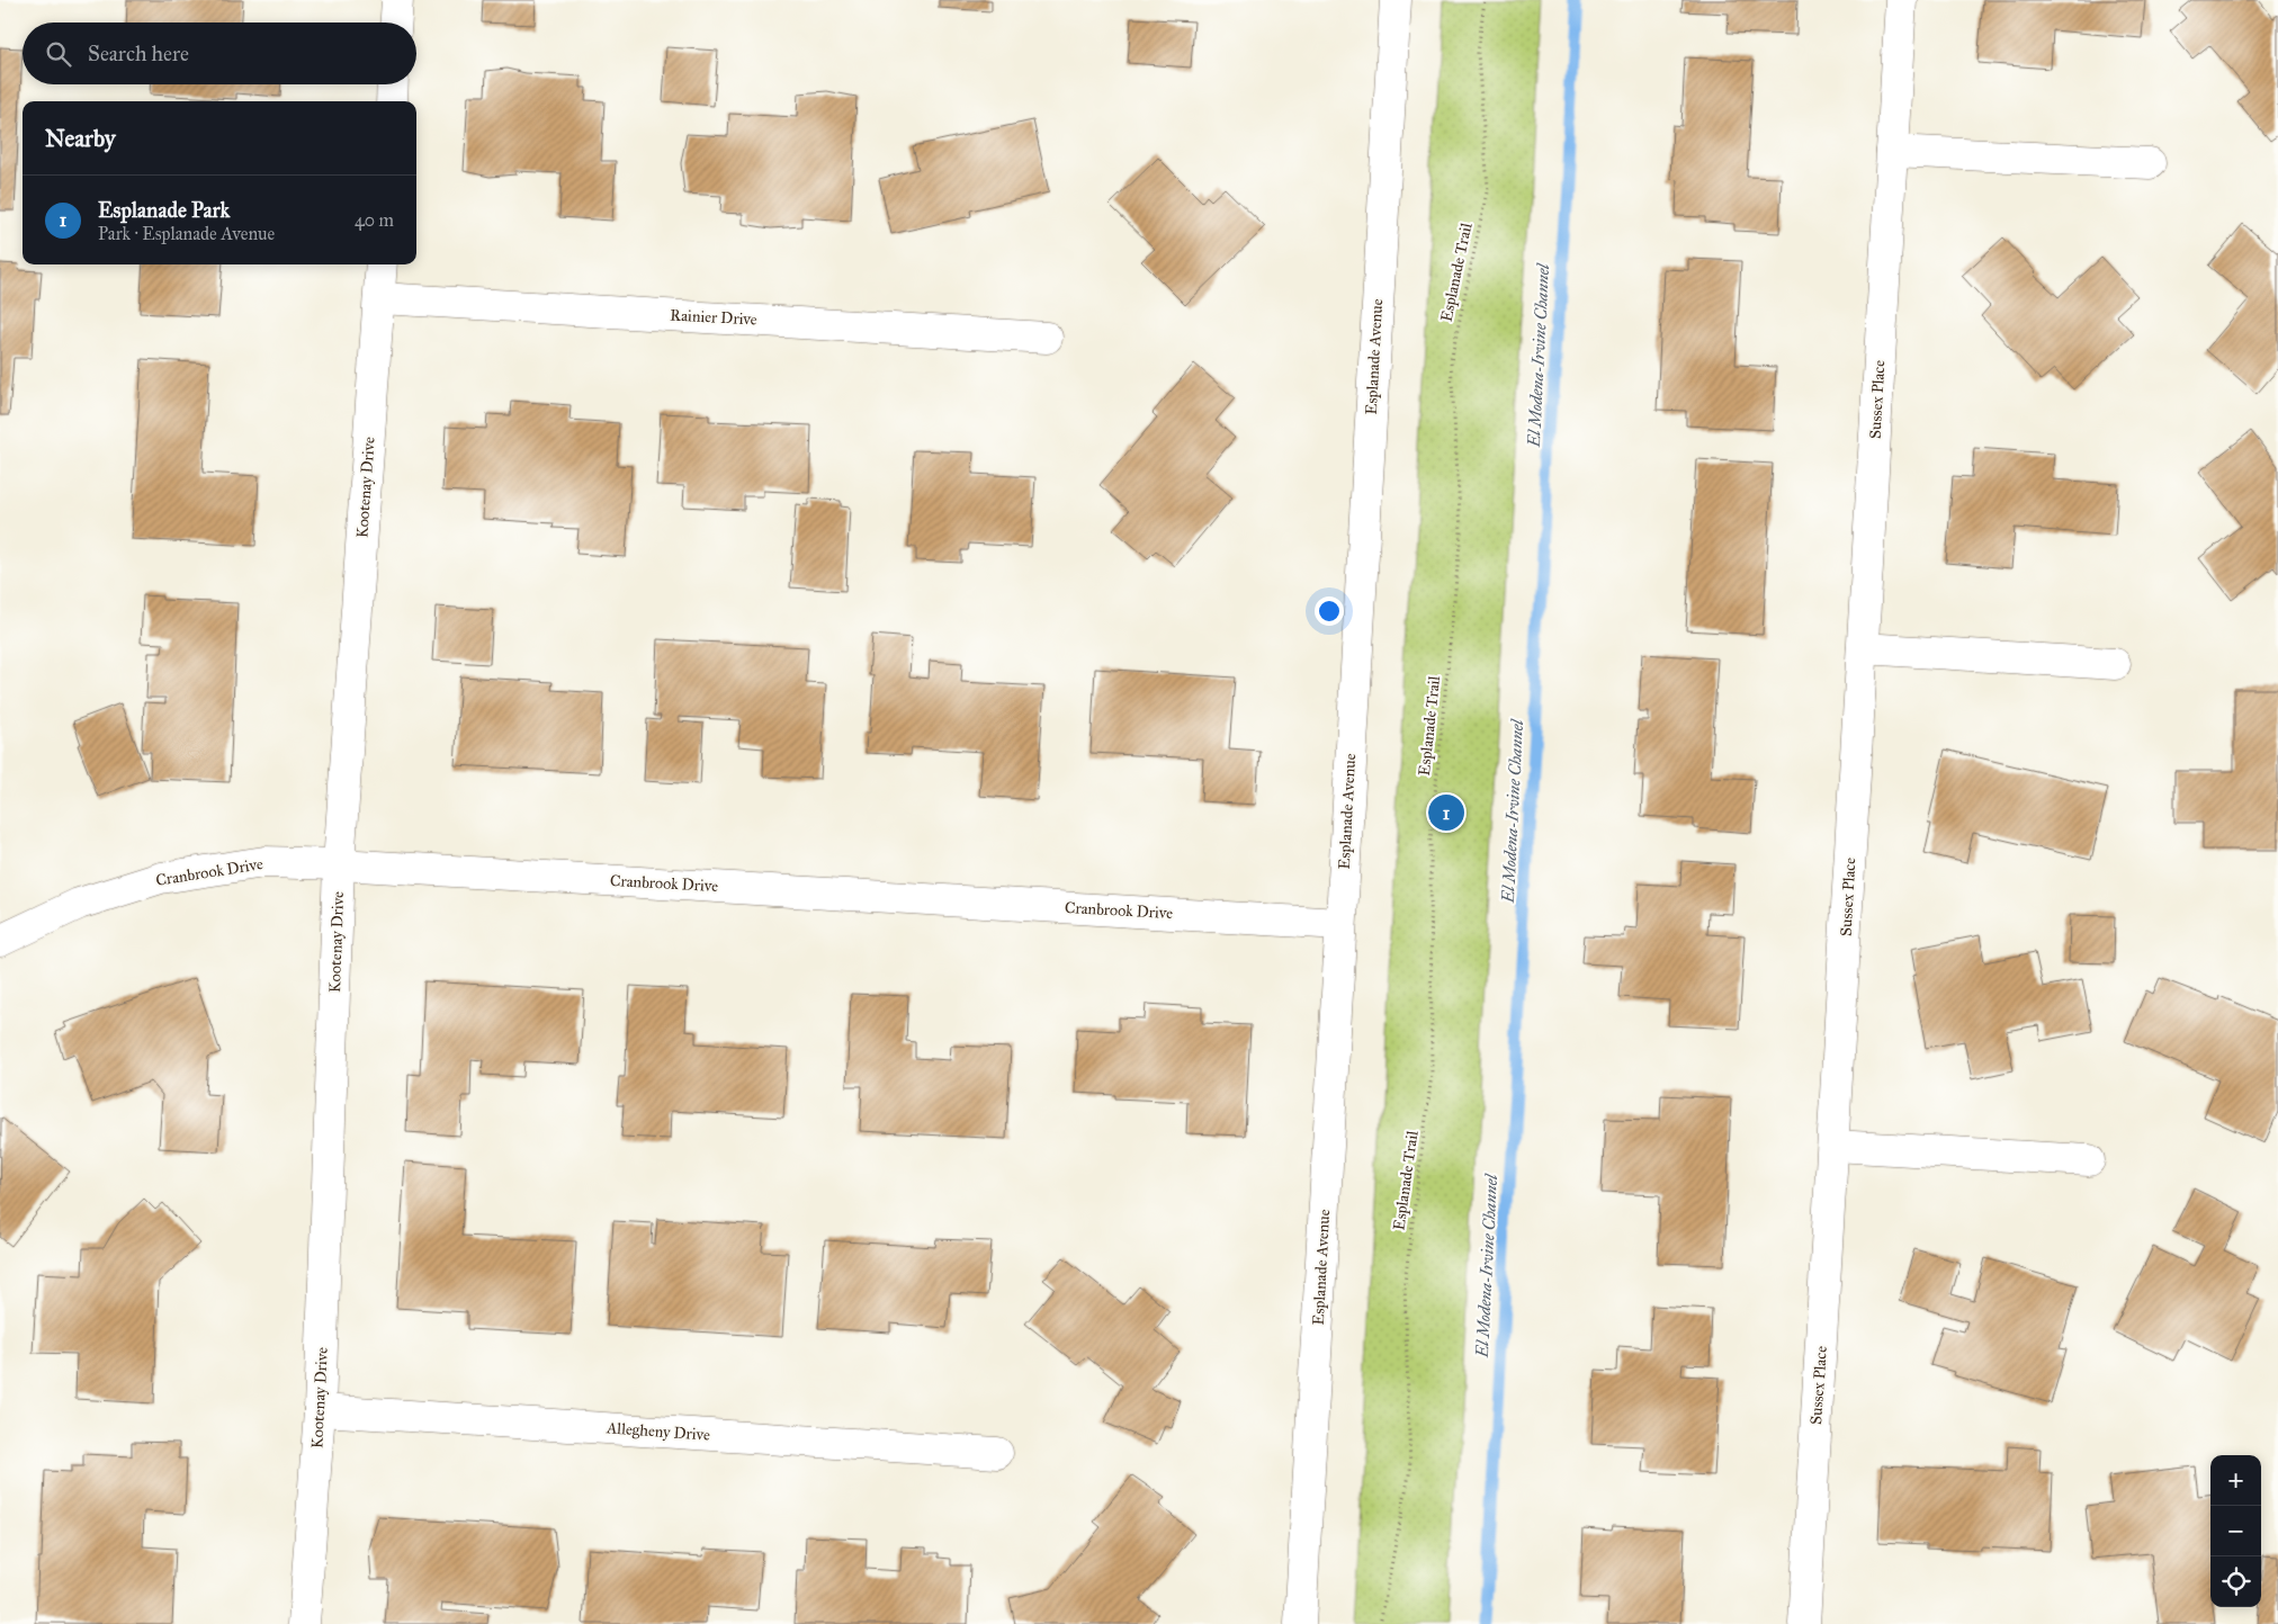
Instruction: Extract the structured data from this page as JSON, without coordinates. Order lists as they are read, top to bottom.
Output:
{
  "streets": {
    "street": [
      "Rainier Drive",
      "Esplanade Avenue",
      "Sussex Place",
      "Kootenay Drive",
      "Cranbrook Drive",
      "Allegheny Drive"
    ],
    "path": ["Esplanade Trail"]
  },
  "crossings": [
    ["Rainier Drive", "Kootenay Drive"],
    ["Esplanade Avenue", "Cranbrook Drive"],
    ["Kootenay Drive", "Cranbrook Drive"],
    ["Kootenay Drive", "Allegheny Drive"]
  ],
  "water": ["El Modena-Irvine Channel"],
  "page": {
    "search": "Search here",
    "heading": "Nearby",
    "list": [
      {
        "mark": "1",
        "name": "Esplanade Park",
        "note": "Park · Esplanade Avenue",
        "value": "40 m"
      }
    ],
    "pins": "1",
    "map_buttons": ["+", "−"]
  }
}
